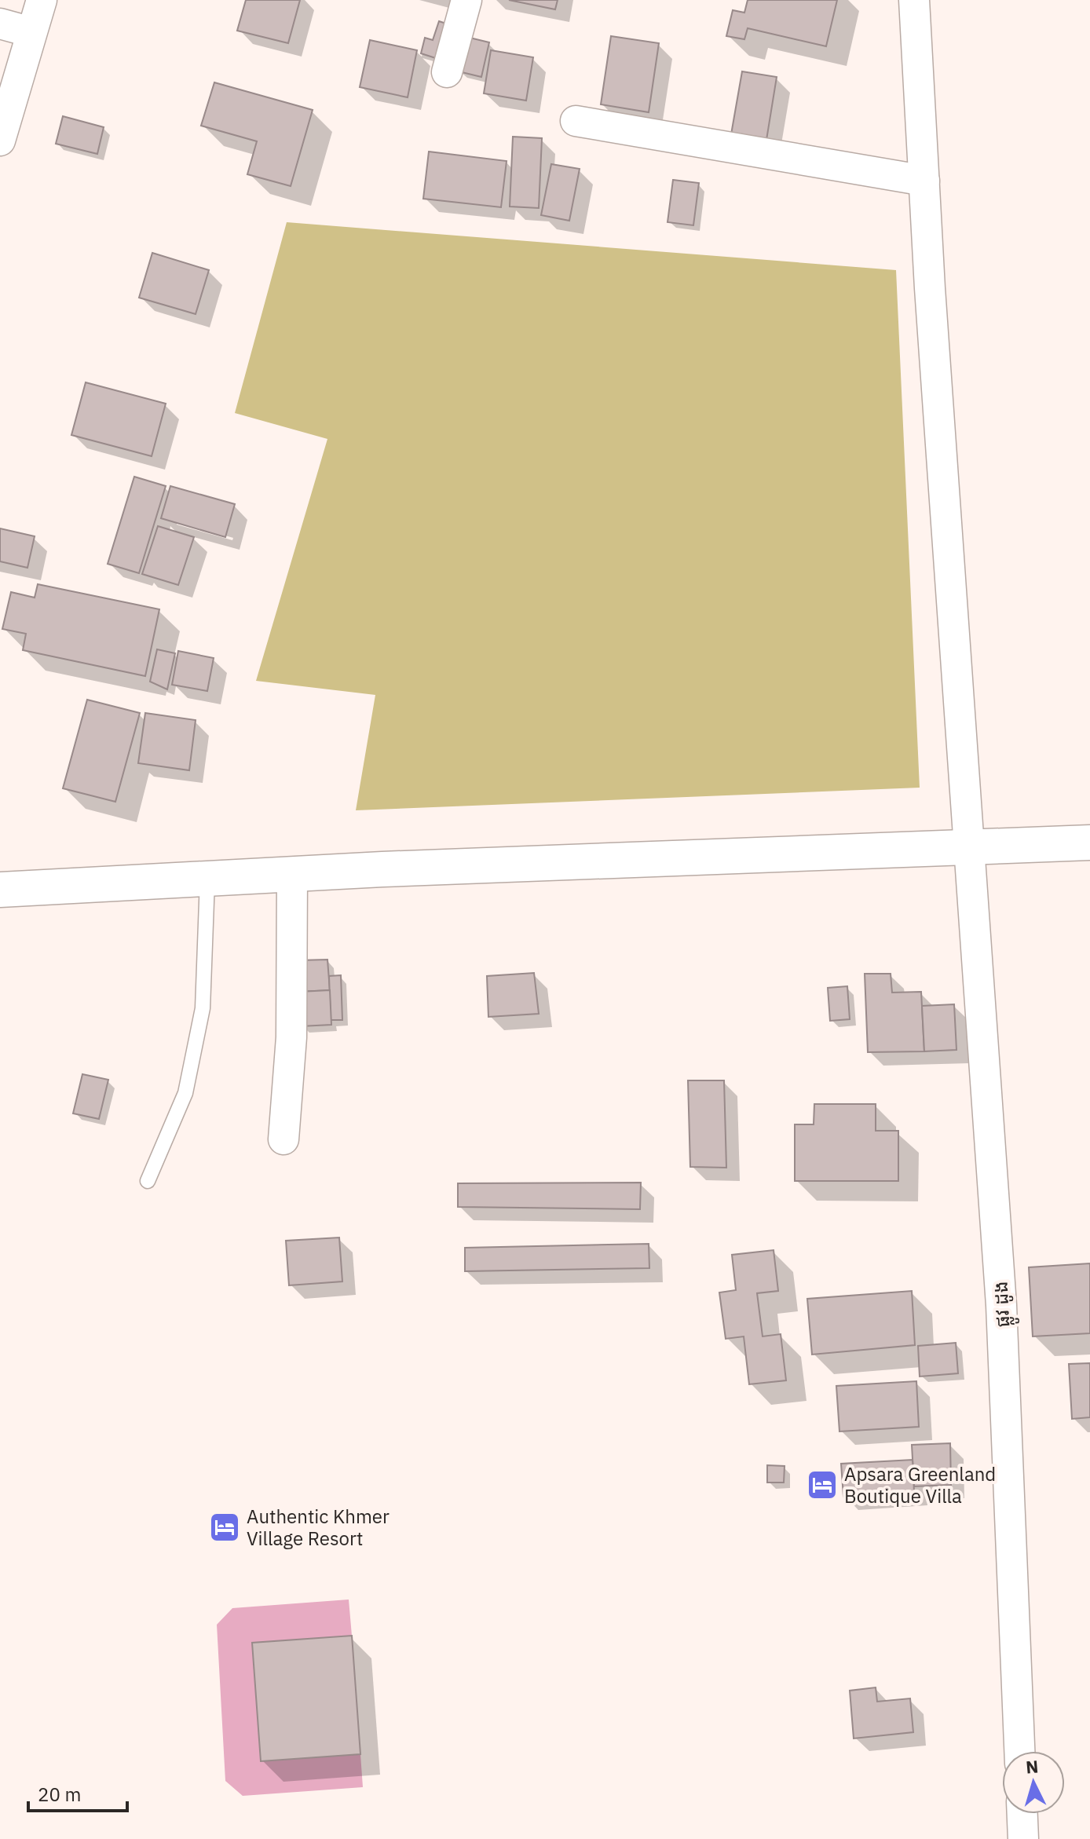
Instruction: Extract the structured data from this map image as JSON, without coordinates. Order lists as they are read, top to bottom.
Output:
{
  "streets": {
    "street": ["ផ្លូវ ដូង"]
  },
  "places": {
    "hotel": ["Apsara Greenland Boutique Villa", "Authentic Khmer Village Resort"]
  },
  "scale_bar": "20 m",
  "north": "top"
}
